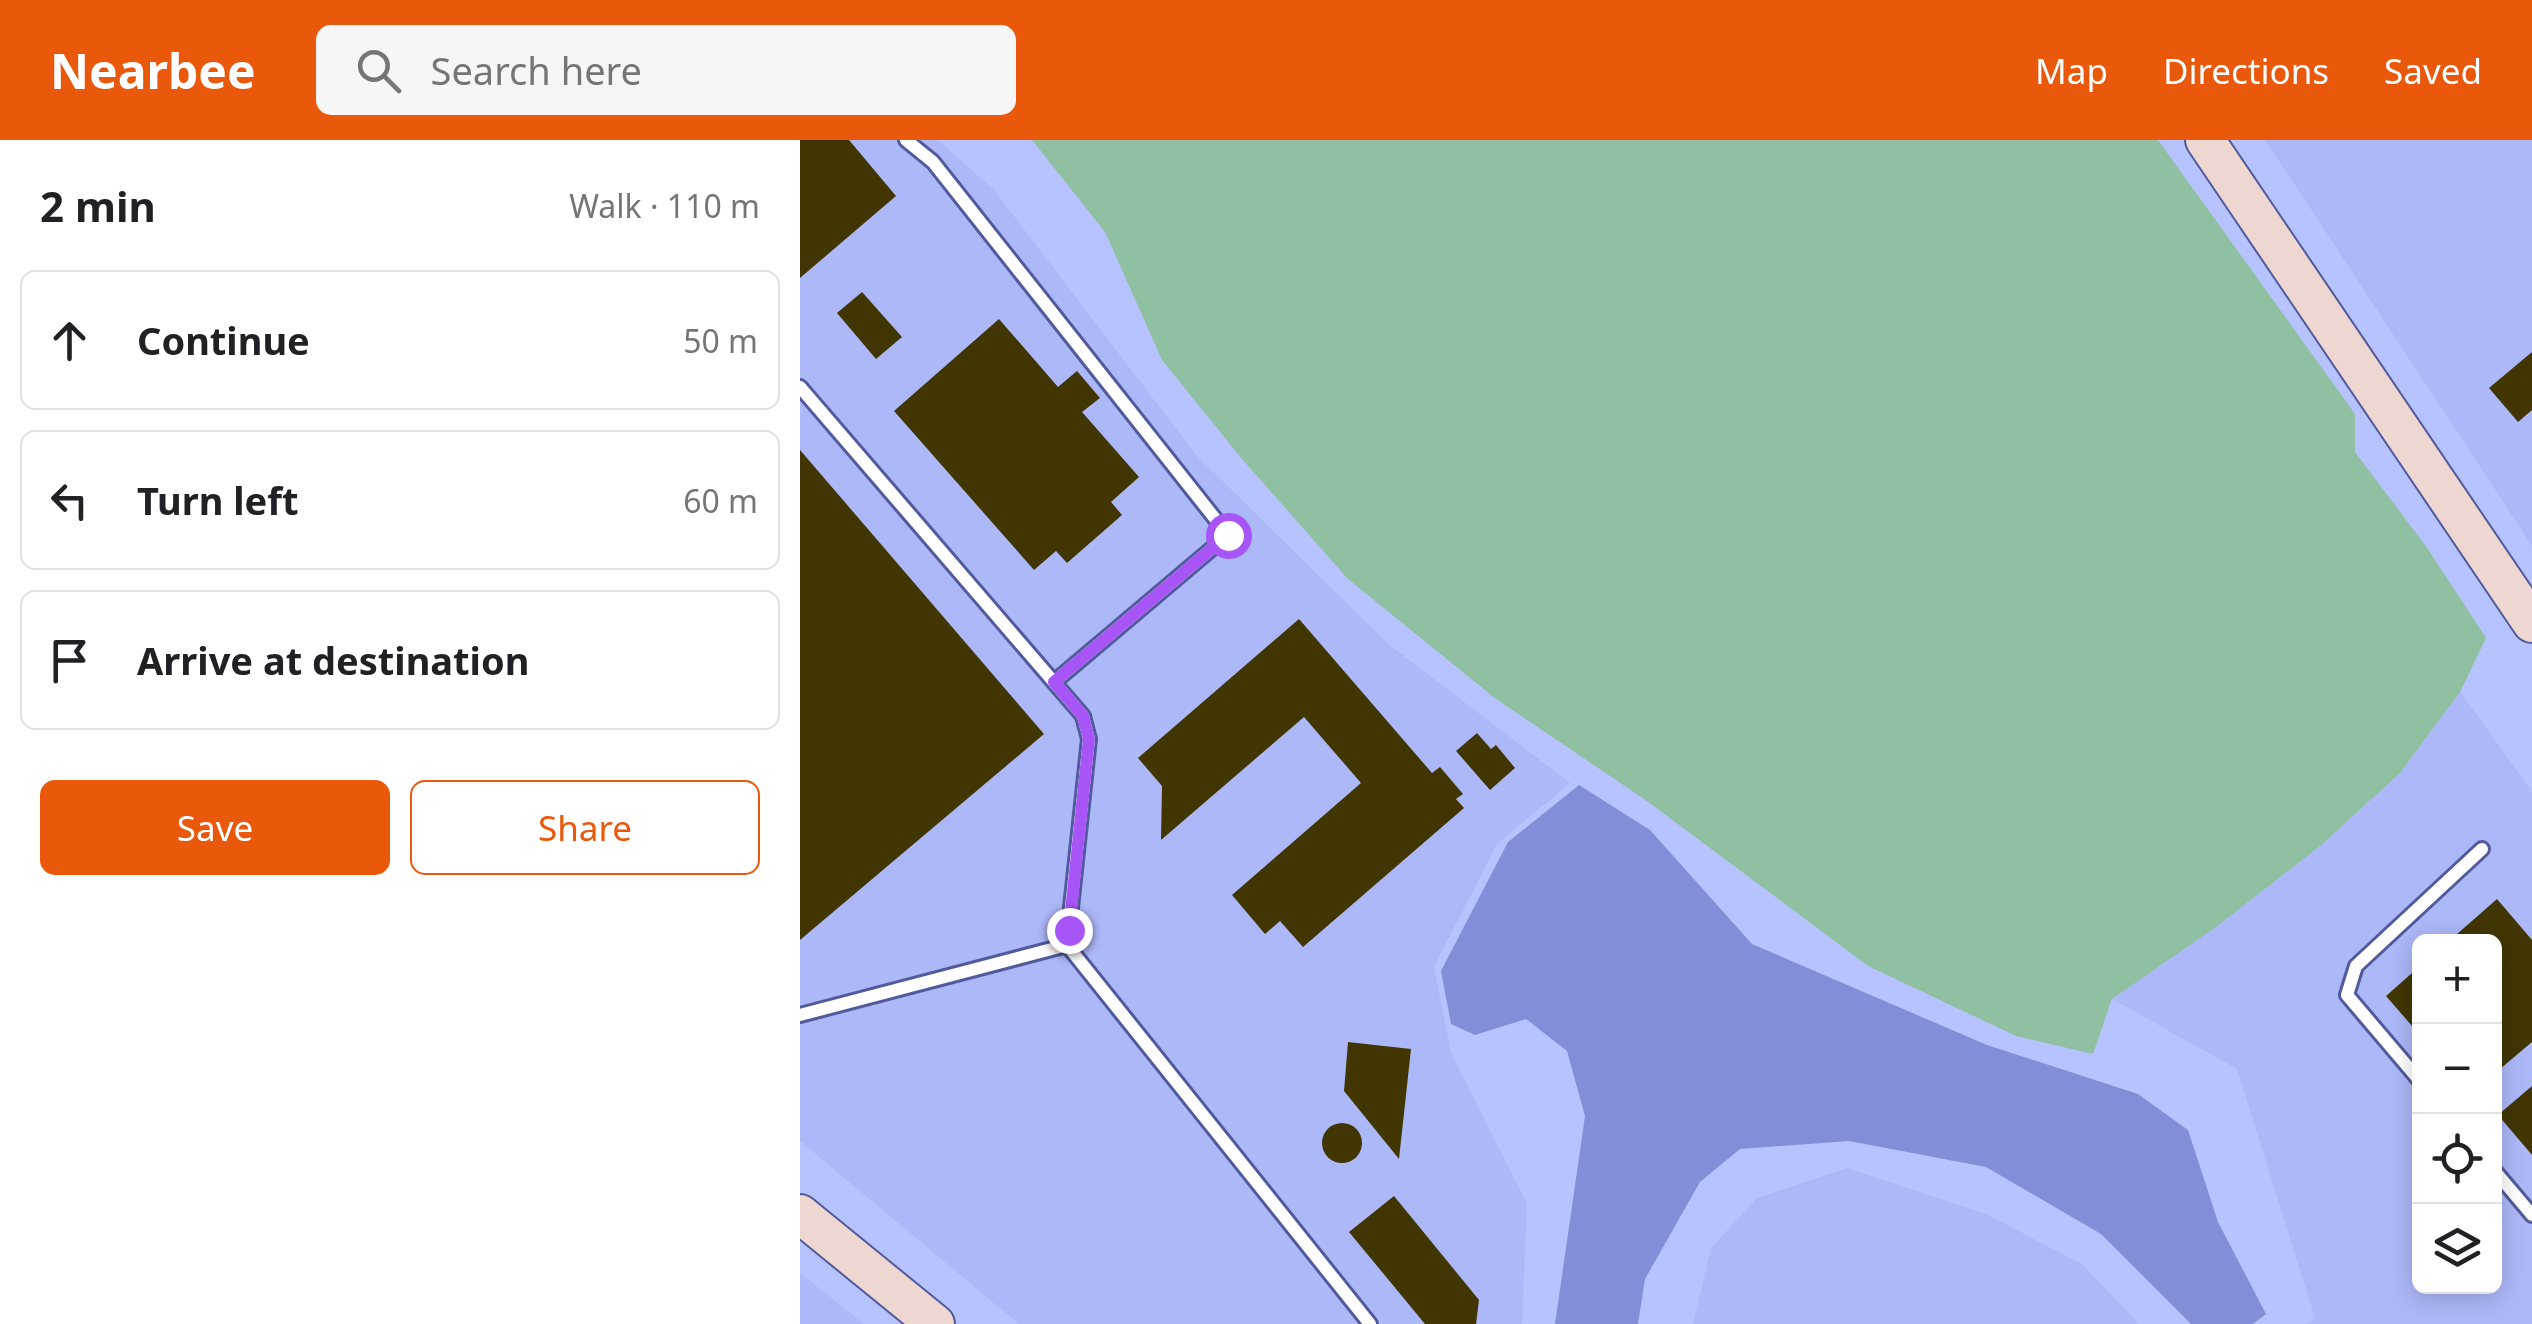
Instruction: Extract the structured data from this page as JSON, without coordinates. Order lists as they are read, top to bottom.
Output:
{
  "page": {
    "header": "Nearbee",
    "search": "Search here",
    "nav": ["Map", "Directions", "Saved"],
    "heading": ["2 min", "Walk · 110 m"],
    "list": [
      ["Continue", "50 m"],
      ["Turn left", "60 m"],
      "Arrive at destination"
    ],
    "buttons": ["Save", "Share"],
    "map_buttons": ["+", "−"]
  }
}
